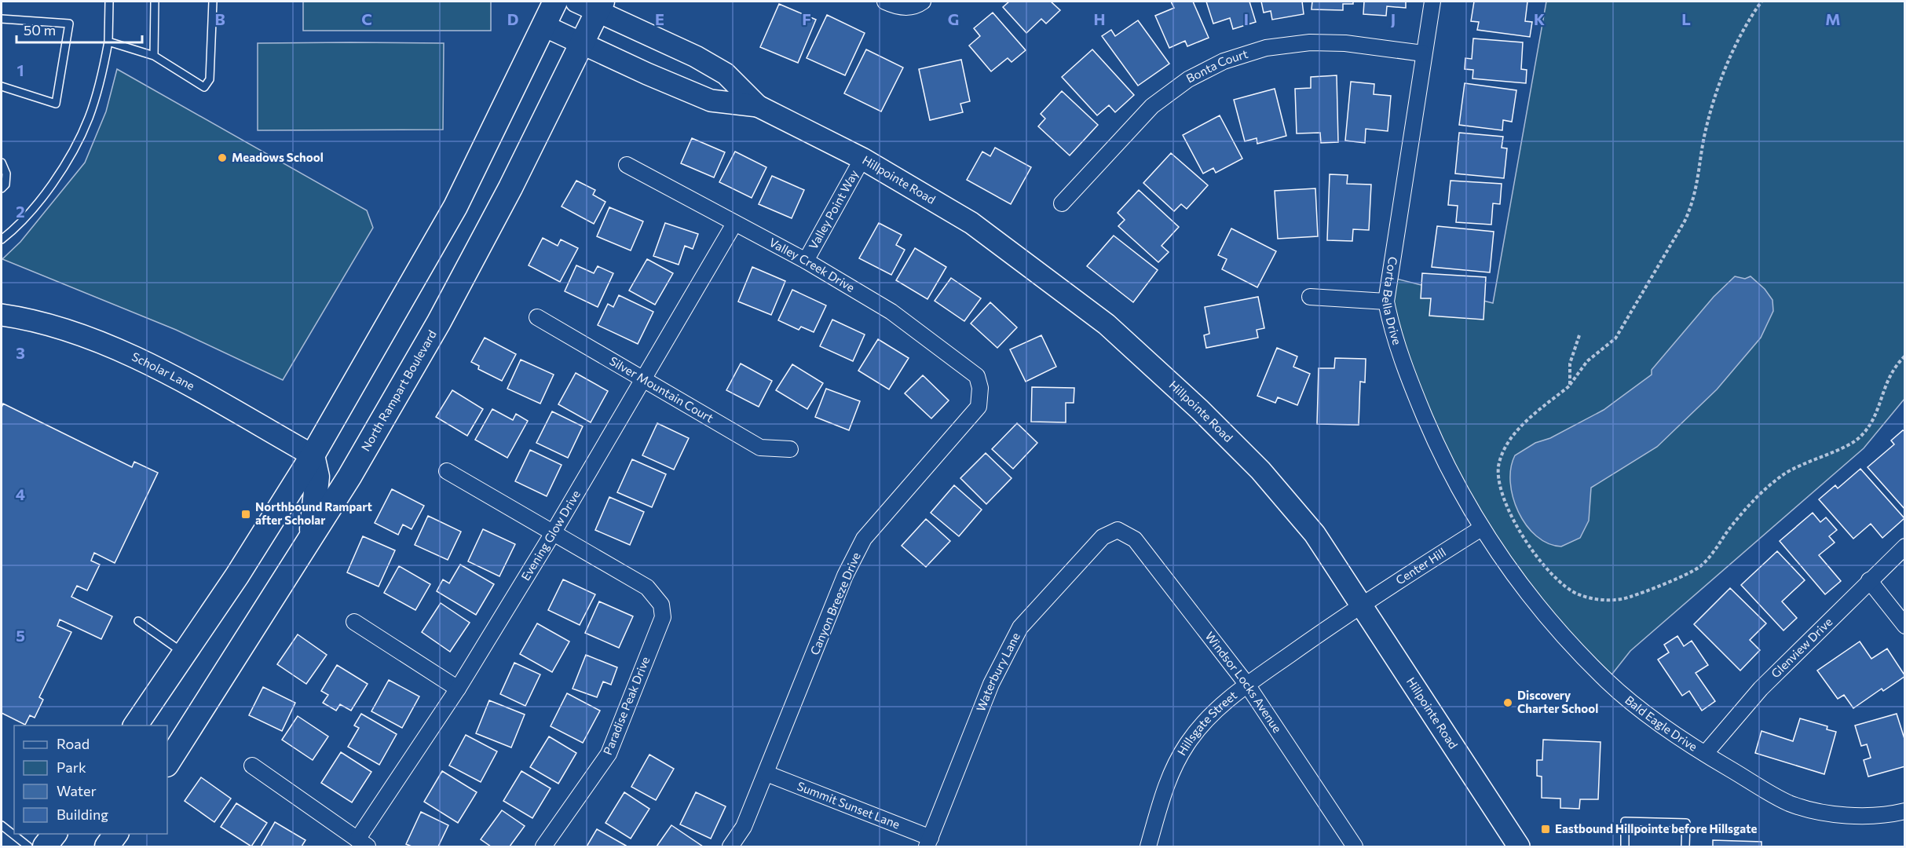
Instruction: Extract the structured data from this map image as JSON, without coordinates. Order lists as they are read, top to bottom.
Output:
{
  "streets": {
    "main road": ["North Rampart Boulevard"],
    "street": [
      "Bonta Court",
      "Hillpointe Road",
      "Valley Point Way",
      "Valley Creek Drive",
      "Corta Bella Drive",
      "Scholar Lane",
      "Silver Mountain Court",
      "Evening Glow Drive",
      "Center Hill",
      "Canyon Breeze Drive",
      "Glenview Drive",
      "Waterbury Lane",
      "Windsor Locks Avenue",
      "Paradise Peak Drive",
      "Bald Eagle Drive",
      "Hillsgate Street",
      "Summit Sunset Lane"
    ]
  },
  "crossings": [
    ["Bonta Court", "Corta Bella Drive"],
    ["Hillpointe Road", "Valley Point Way"],
    ["Hillpointe Road", "North Rampart Boulevard"],
    ["Hillpointe Road", "Center Hill"],
    ["Hillpointe Road", "Hillsgate Street"],
    ["Valley Point Way", "Valley Creek Drive"],
    ["Valley Creek Drive", "Evening Glow Drive"],
    ["Valley Creek Drive", "Canyon Breeze Drive"],
    ["Corta Bella Drive", "Center Hill"],
    ["Corta Bella Drive", "Bald Eagle Drive"],
    ["Silver Mountain Court", "Evening Glow Drive"],
    ["Evening Glow Drive", "Paradise Peak Drive"],
    ["Center Hill", "Bald Eagle Drive"],
    ["Center Hill", "Hillsgate Street"],
    ["Canyon Breeze Drive", "Summit Sunset Lane"],
    ["Glenview Drive", "Bald Eagle Drive"],
    ["Waterbury Lane", "Windsor Locks Avenue"],
    ["Waterbury Lane", "Summit Sunset Lane"],
    ["Windsor Locks Avenue", "Hillsgate Street"]
  ],
  "places": {
    "other": ["Meadows School", "Discovery Charter School"],
    "transit": ["Northbound Rampart after Scholar", "Eastbound Hillpointe before Hillsgate"]
  },
  "legend": [
    "Road",
    "Park",
    "Water",
    "Building"
  ],
  "scale_bar": "50 m",
  "grid": {
    "columns": [
      "B",
      "C",
      "D",
      "E",
      "F",
      "G",
      "H",
      "I",
      "J",
      "K",
      "L",
      "M"
    ],
    "rows": [
      "1",
      "2",
      "3",
      "4",
      "5"
    ]
  }
}
